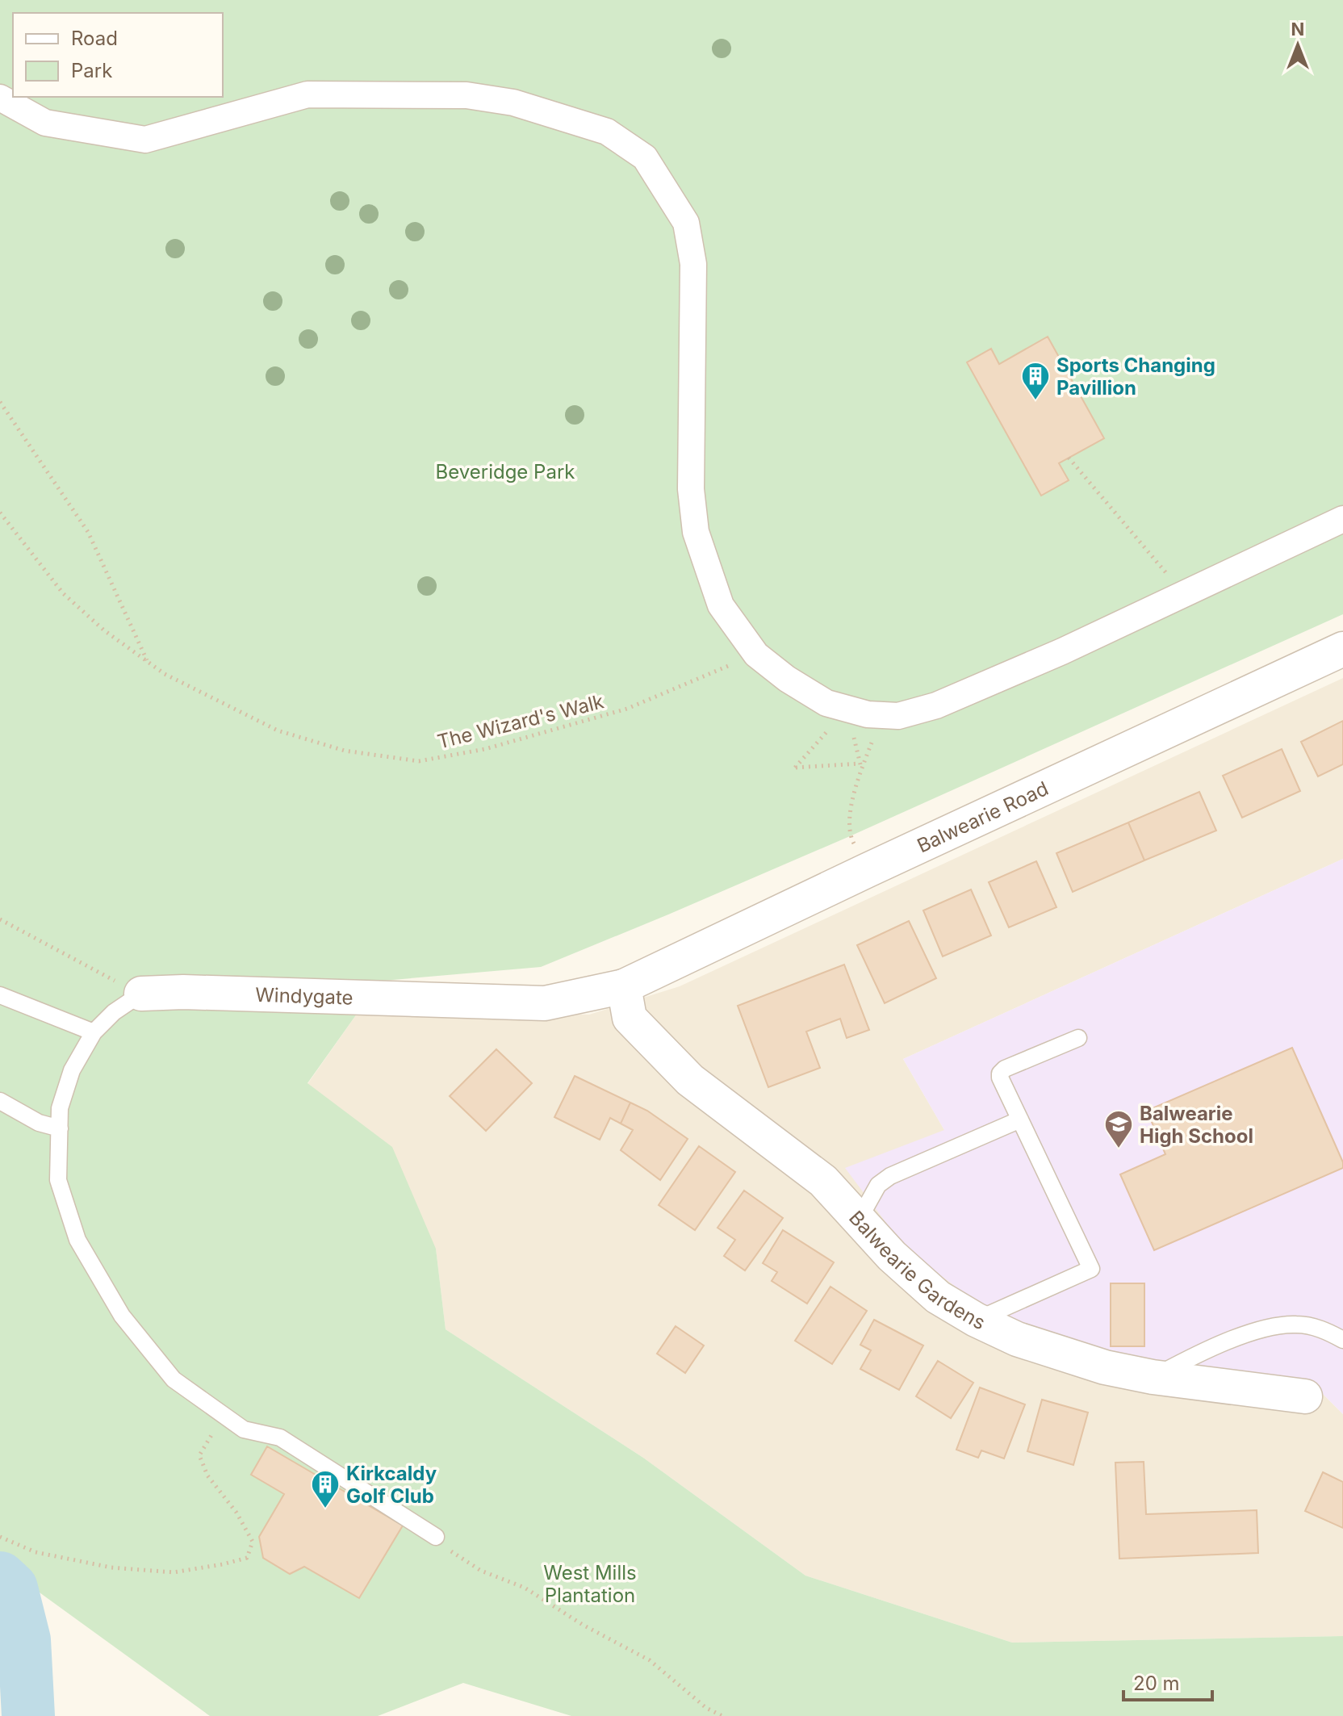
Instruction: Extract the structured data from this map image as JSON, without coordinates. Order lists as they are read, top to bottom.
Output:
{
  "streets": {
    "street": ["Balwearie Road", "Windygate", "Balwearie Gardens"],
    "path": ["The Wizard's Walk"]
  },
  "crossings": [
    ["Balwearie Road", "Windygate"],
    ["Balwearie Road", "Balwearie Gardens"],
    ["Windygate", "Balwearie Gardens"]
  ],
  "parks": ["Beveridge Park", "West Mills Plantation"],
  "places": {
    "building": ["Sports Changing Pavillion", "Kirkcaldy Golf Club"],
    "school or university": ["Balwearie High School"]
  },
  "legend": ["Road", "Park"],
  "scale_bar": "20 m",
  "north": "top"
}
